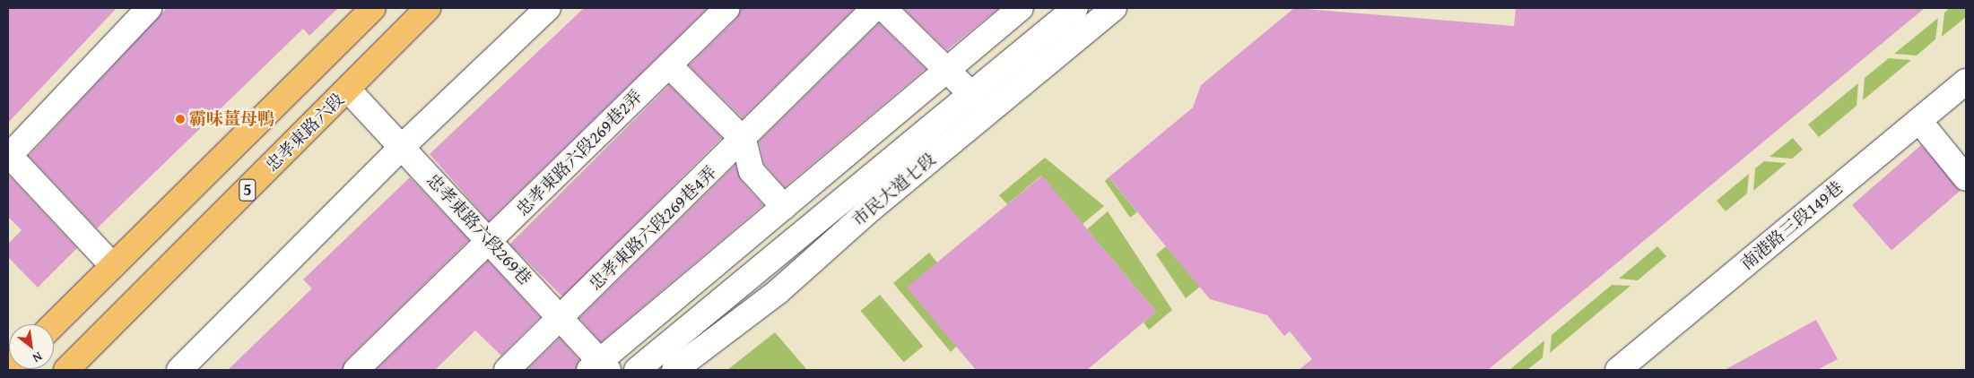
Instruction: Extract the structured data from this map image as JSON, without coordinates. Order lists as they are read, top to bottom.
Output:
{
  "streets": {
    "main road": ["忠孝東路六段", "5"],
    "street": [
      "忠孝東路六段269巷2弄",
      "市民大道七段",
      "南港路三段149巷",
      "忠孝東路六段269巷4弄",
      "忠孝東路六段269巷"
    ]
  },
  "crossings": [
    ["忠孝東路六段", "忠孝東路六段269巷"],
    ["忠孝東路六段269巷2弄", "忠孝東路六段269巷"],
    ["忠孝東路六段269巷4弄", "忠孝東路六段269巷"]
  ],
  "places": ["霸味薑母鴨"],
  "north": "bottom right"
}
